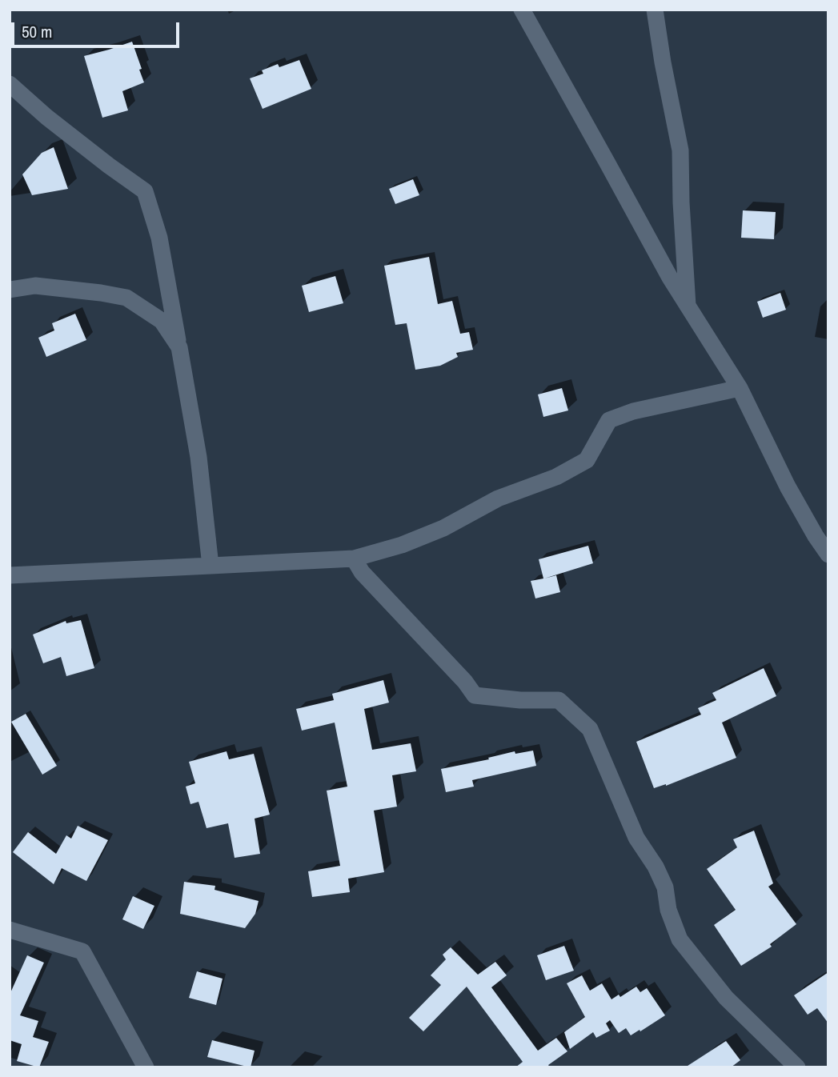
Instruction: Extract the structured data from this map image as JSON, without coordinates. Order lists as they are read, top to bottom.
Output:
{
  "scale_bar": "50 m"
}
